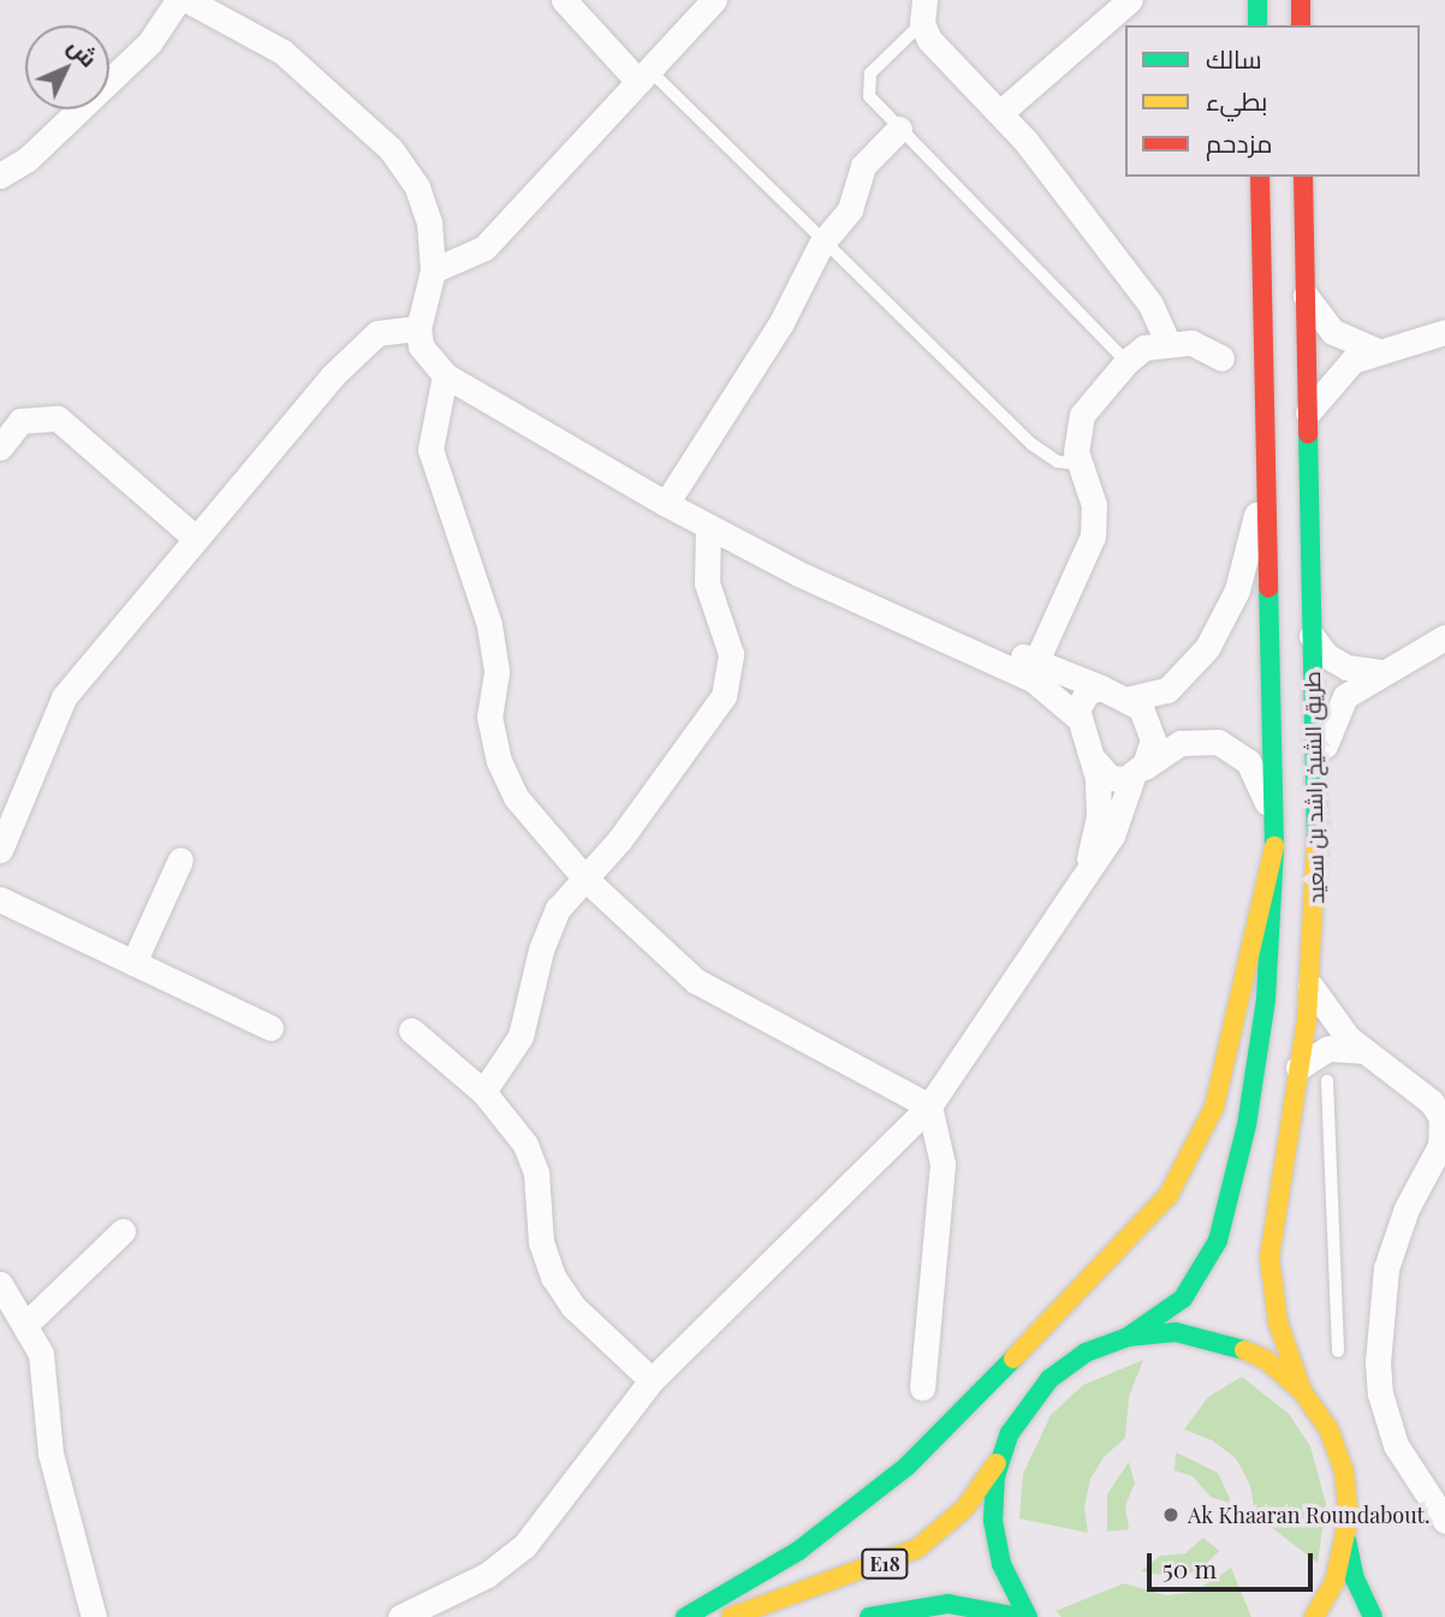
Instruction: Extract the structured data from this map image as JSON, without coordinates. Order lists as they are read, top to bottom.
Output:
{
  "streets": {
    "main road": ["طريق الشيخ راشد بن سعيد", "E18"]
  },
  "places": ["Ak Khaaran Roundabout."],
  "legend": ["سالك", "بطيء", "مزدحم"],
  "scale_bar": "50 m",
  "north": "top right"
}
